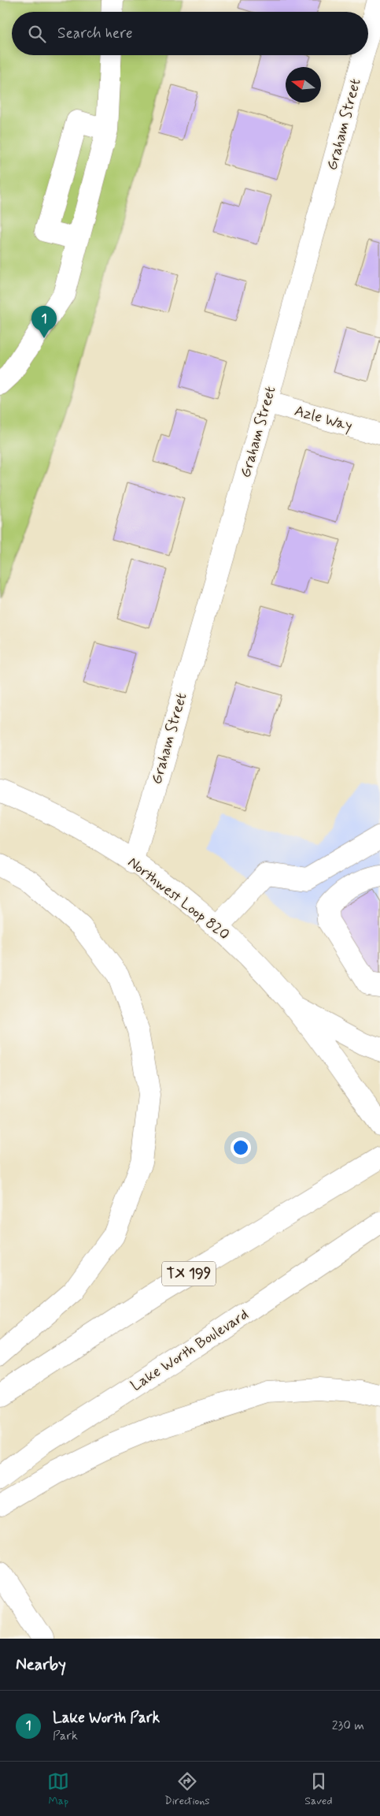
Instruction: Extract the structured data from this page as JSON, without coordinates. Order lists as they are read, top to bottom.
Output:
{
  "streets": {
    "main road": [
      "Graham Street",
      "Azle Way",
      "Northwest Loop 820",
      "TX 199",
      "Lake Worth Boulevard"
    ]
  },
  "crossings": [
    ["Graham Street", "Azle Way"],
    ["Graham Street", "Northwest Loop 820"]
  ],
  "north": "left",
  "page": {
    "search": "Search here",
    "pins": "1",
    "heading": "Nearby",
    "list": [
      {
        "mark": "1",
        "name": "Lake Worth Park",
        "note": "Park",
        "value": "230 m"
      }
    ],
    "nav": ["Map", "Directions", "Saved"]
  }
}
